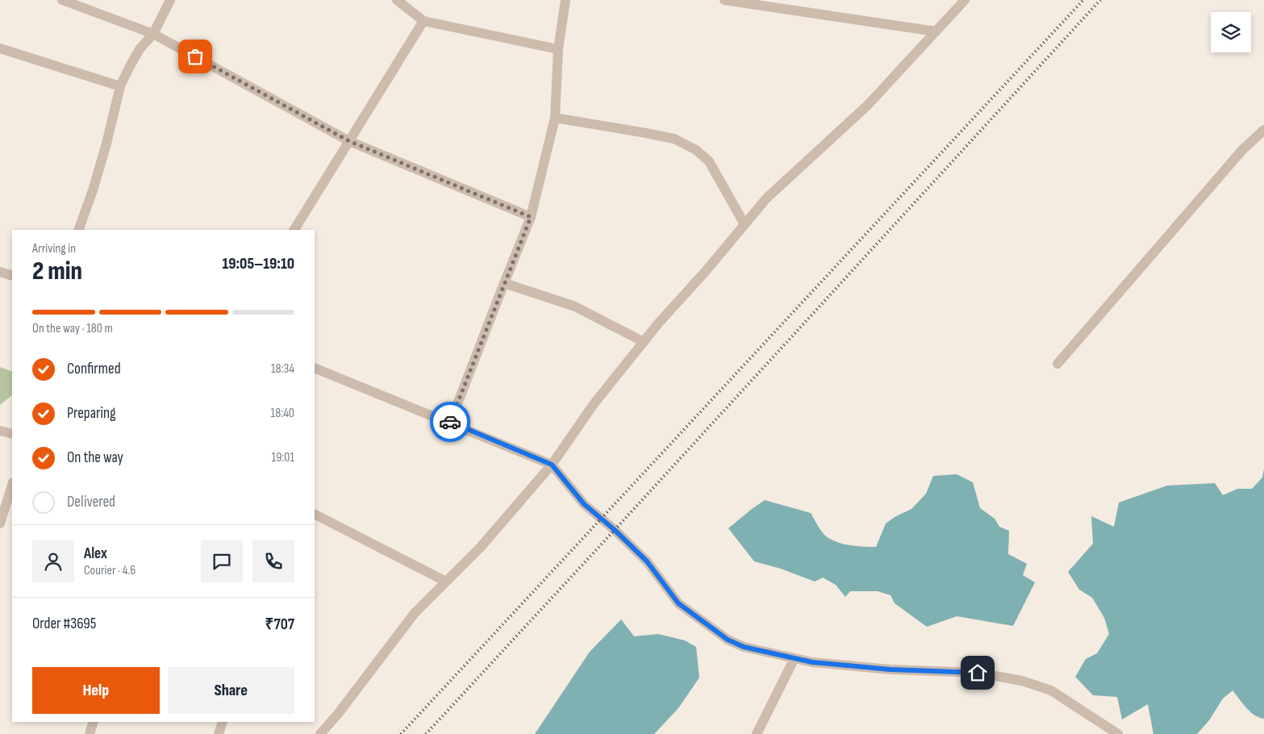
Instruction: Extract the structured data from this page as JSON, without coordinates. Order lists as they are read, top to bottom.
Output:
{
  "page": {
    "heading": ["2 min", "Arriving in", "19:05–19:10"],
    "panel": [
      "Alex",
      "Courier · 4.6",
      "Order #3695",
      "₹707"
    ],
    "bar": "On the way · 180 m",
    "list": [
      ["Confirmed", "18:34"],
      ["Preparing", "18:40"],
      ["On the way", "19:01"],
      "Delivered"
    ],
    "buttons": ["Help", "Share"]
  }
}
